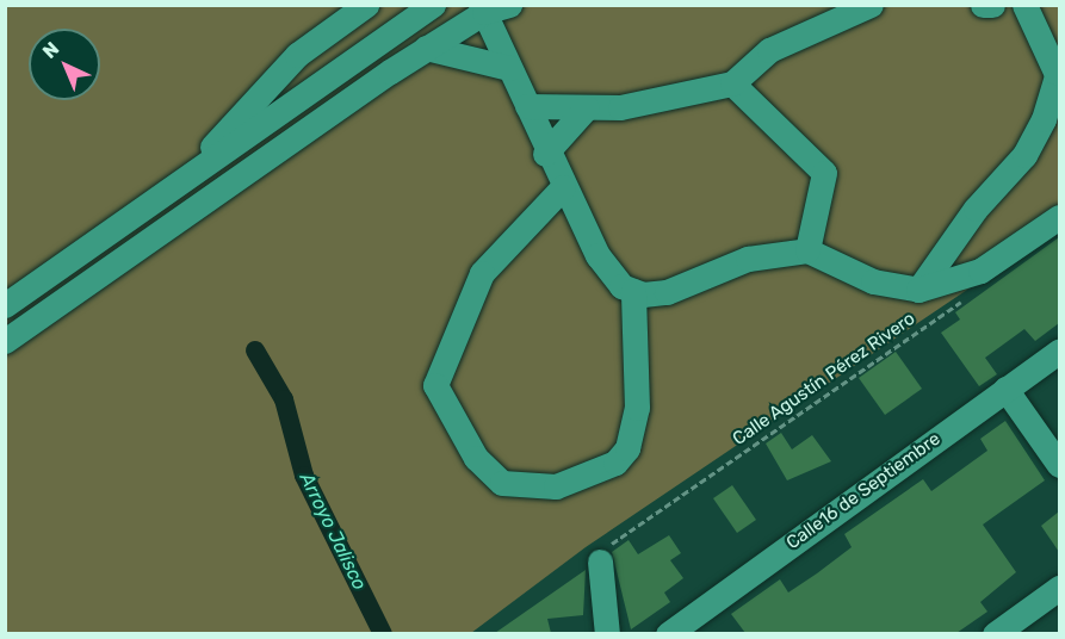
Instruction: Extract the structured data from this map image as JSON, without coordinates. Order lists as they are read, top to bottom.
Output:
{
  "streets": {
    "street": ["Calle16 de Septiembre"],
    "path": ["Calle Agustín Pérez Rivero"]
  },
  "water": ["Arroyo Jalisco"],
  "north": "top left"
}
